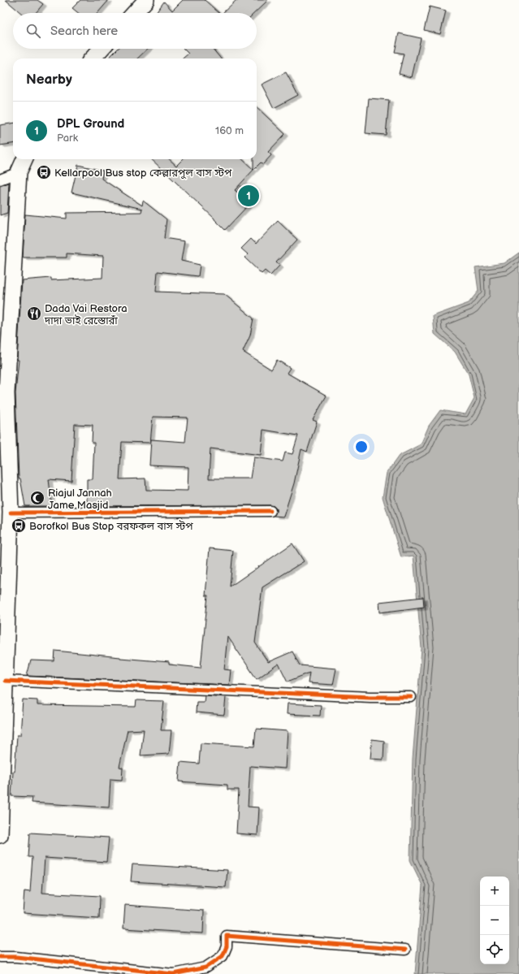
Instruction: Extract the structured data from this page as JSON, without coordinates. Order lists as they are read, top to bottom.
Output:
{
  "places": {
    "bus stop": ["Kellarpool Bus stop কেল্লারপুল বাস স্টপ", "Borofkol Bus Stop বরফকল বাস স্টপ"],
    "restaurant": ["Dada Vai Restora দাদা ভাই রেস্তোরাঁ"],
    "mosque": ["Riajul Jannah Jame Masjid"]
  },
  "page": {
    "search": "Search here",
    "heading": "Nearby",
    "list": [
      {
        "mark": "1",
        "name": "DPL Ground",
        "note": "Park",
        "value": "160 m"
      }
    ],
    "pins": "1",
    "map_buttons": ["+", "−"]
  }
}
